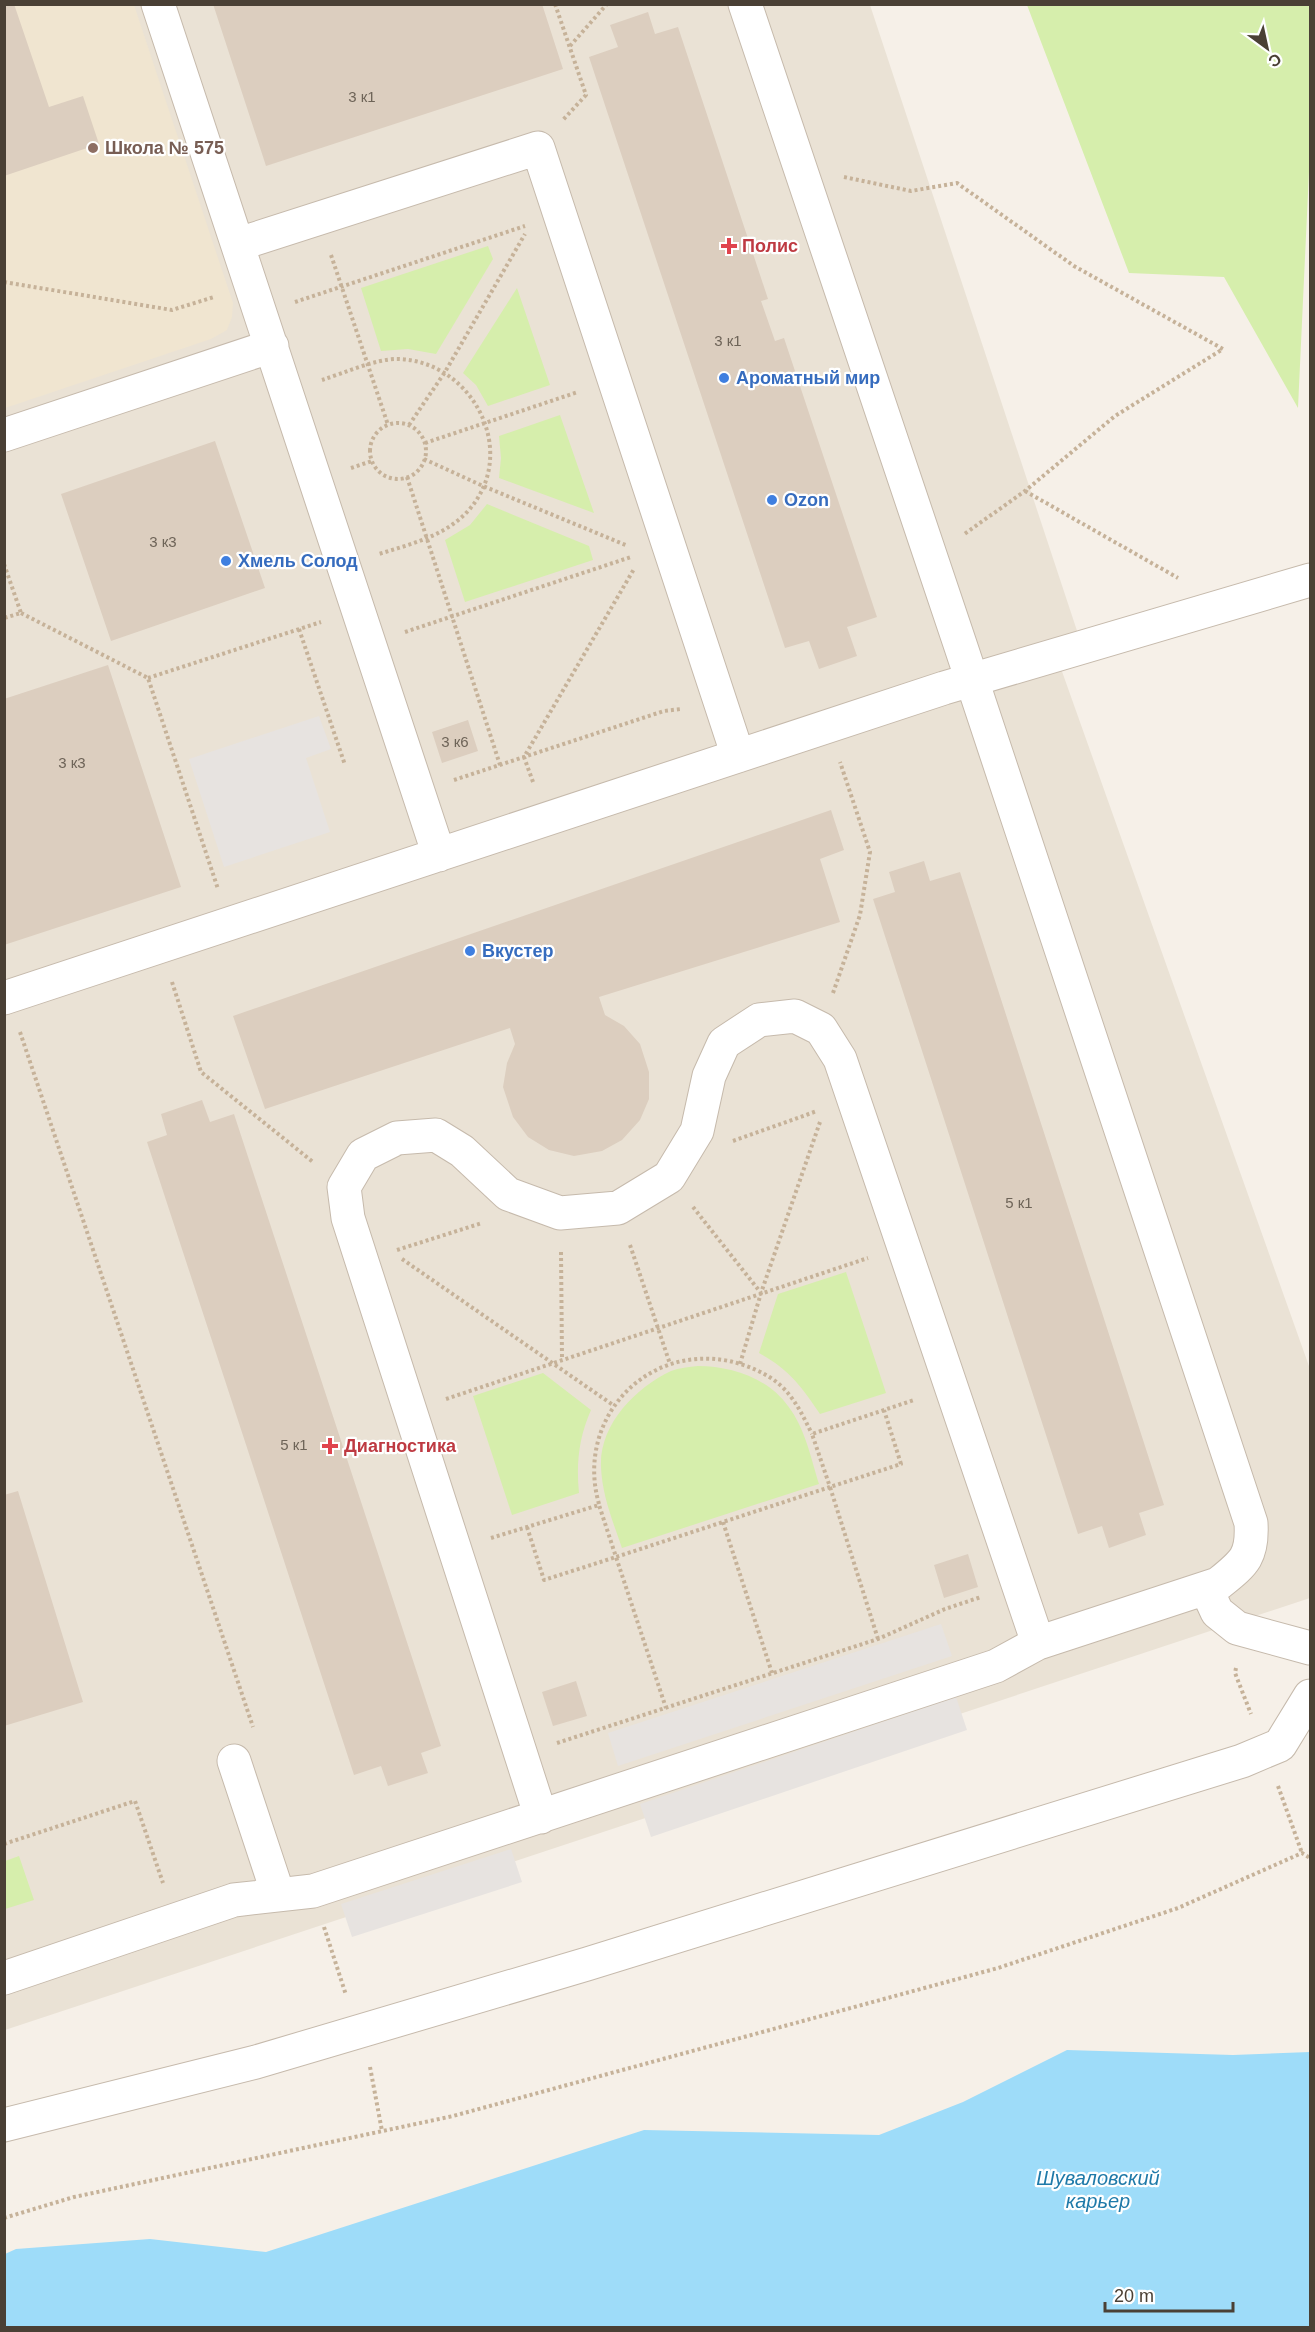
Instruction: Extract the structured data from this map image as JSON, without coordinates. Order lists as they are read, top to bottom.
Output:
{
  "water": ["Шуваловский карьер"],
  "places": {
    "other": [
      "Школа № 575",
      "Ароматный мир",
      "Ozon",
      "Хмель Солод",
      "Вкустер"
    ],
    "health": ["Полис", "Диагностика"]
  },
  "house_numbers": [
    "3 к1",
    "3 к1",
    "3 к3",
    "3 к6",
    "3 к3",
    "5 к1",
    "5 к1"
  ],
  "scale_bar": "20 m",
  "north": "bottom right"
}
